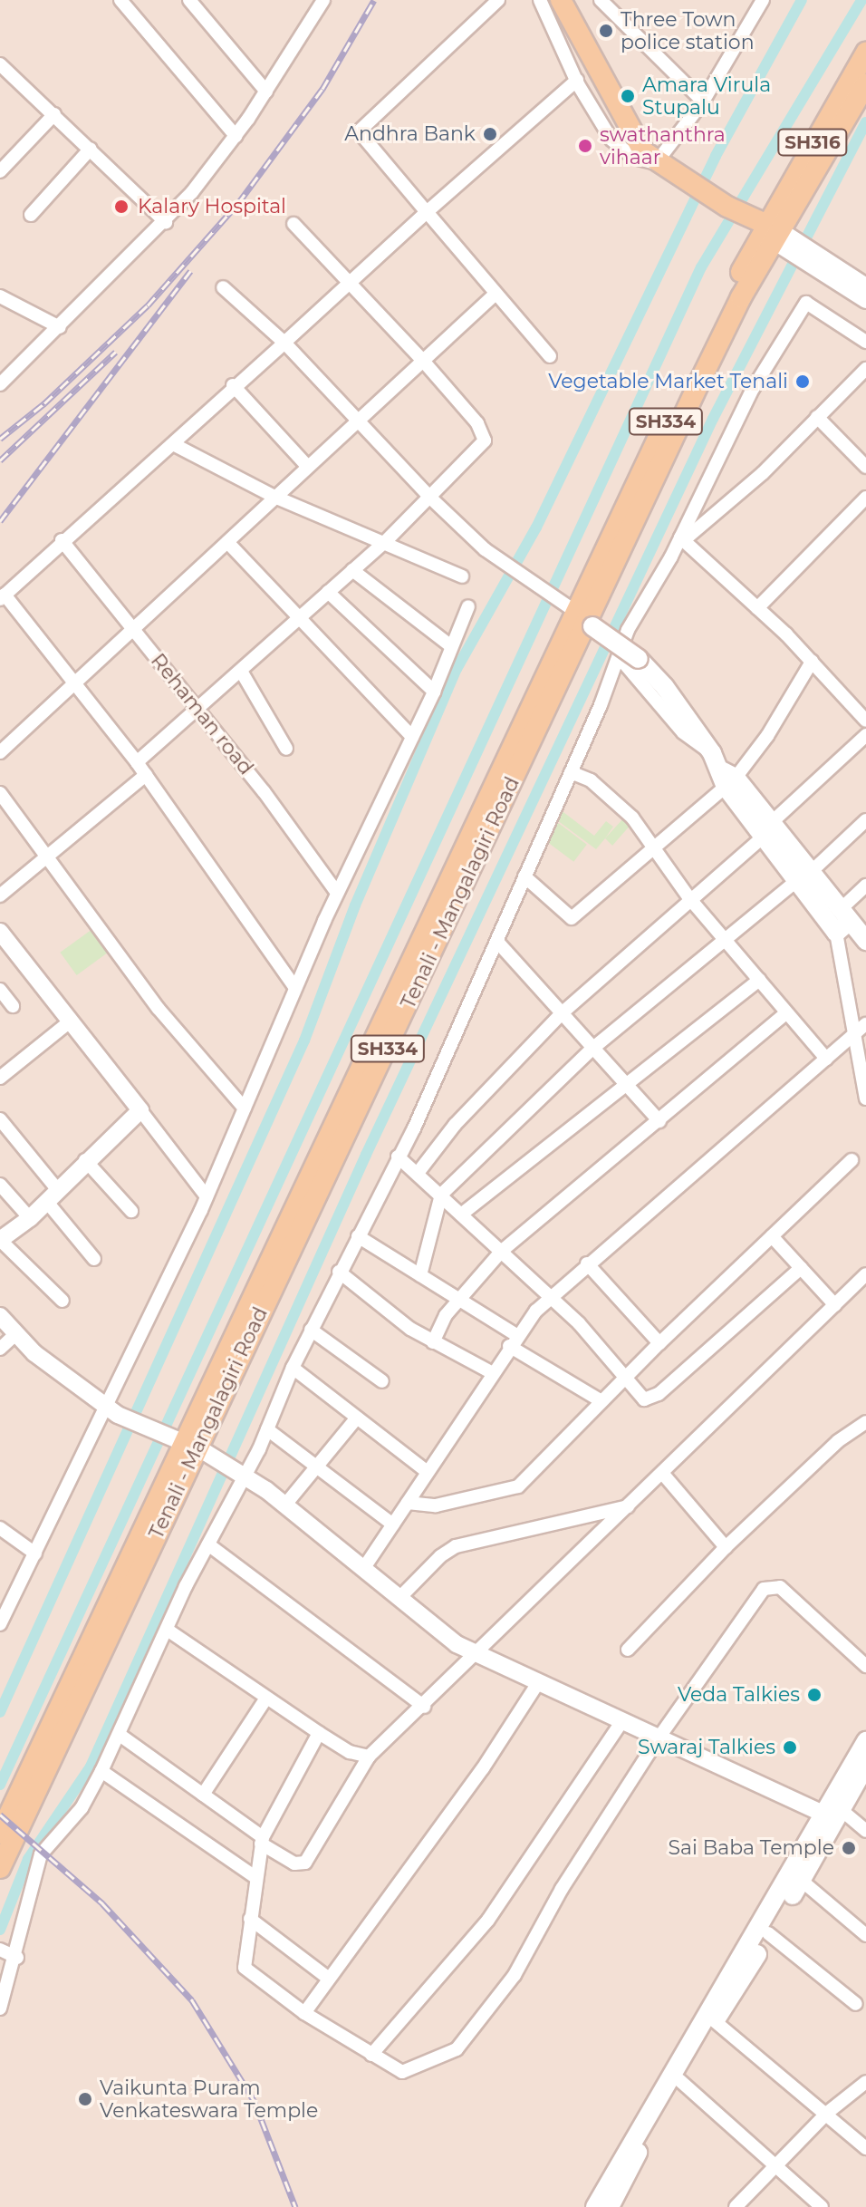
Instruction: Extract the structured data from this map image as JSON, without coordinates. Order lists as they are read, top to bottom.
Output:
{
  "streets": {
    "main road": ["SH316", "SH334", "Tenali - Mangalagiri Road"],
    "street": ["Rehaman road"]
  },
  "crossings": [
    ["SH316", "SH334"],
    ["SH334", "Tenali - Mangalagiri Road"]
  ],
  "places": [
    "Three Town police station",
    "Amara Virula Stupalu",
    "Andhra Bank",
    "swathanthra vihaar",
    "Kalary Hospital",
    "Vegetable Market Tenali",
    "Veda Talkies",
    "Swaraj Talkies",
    "Sai Baba Temple",
    "Vaikunta Puram Venkateswara Temple"
  ]
}
